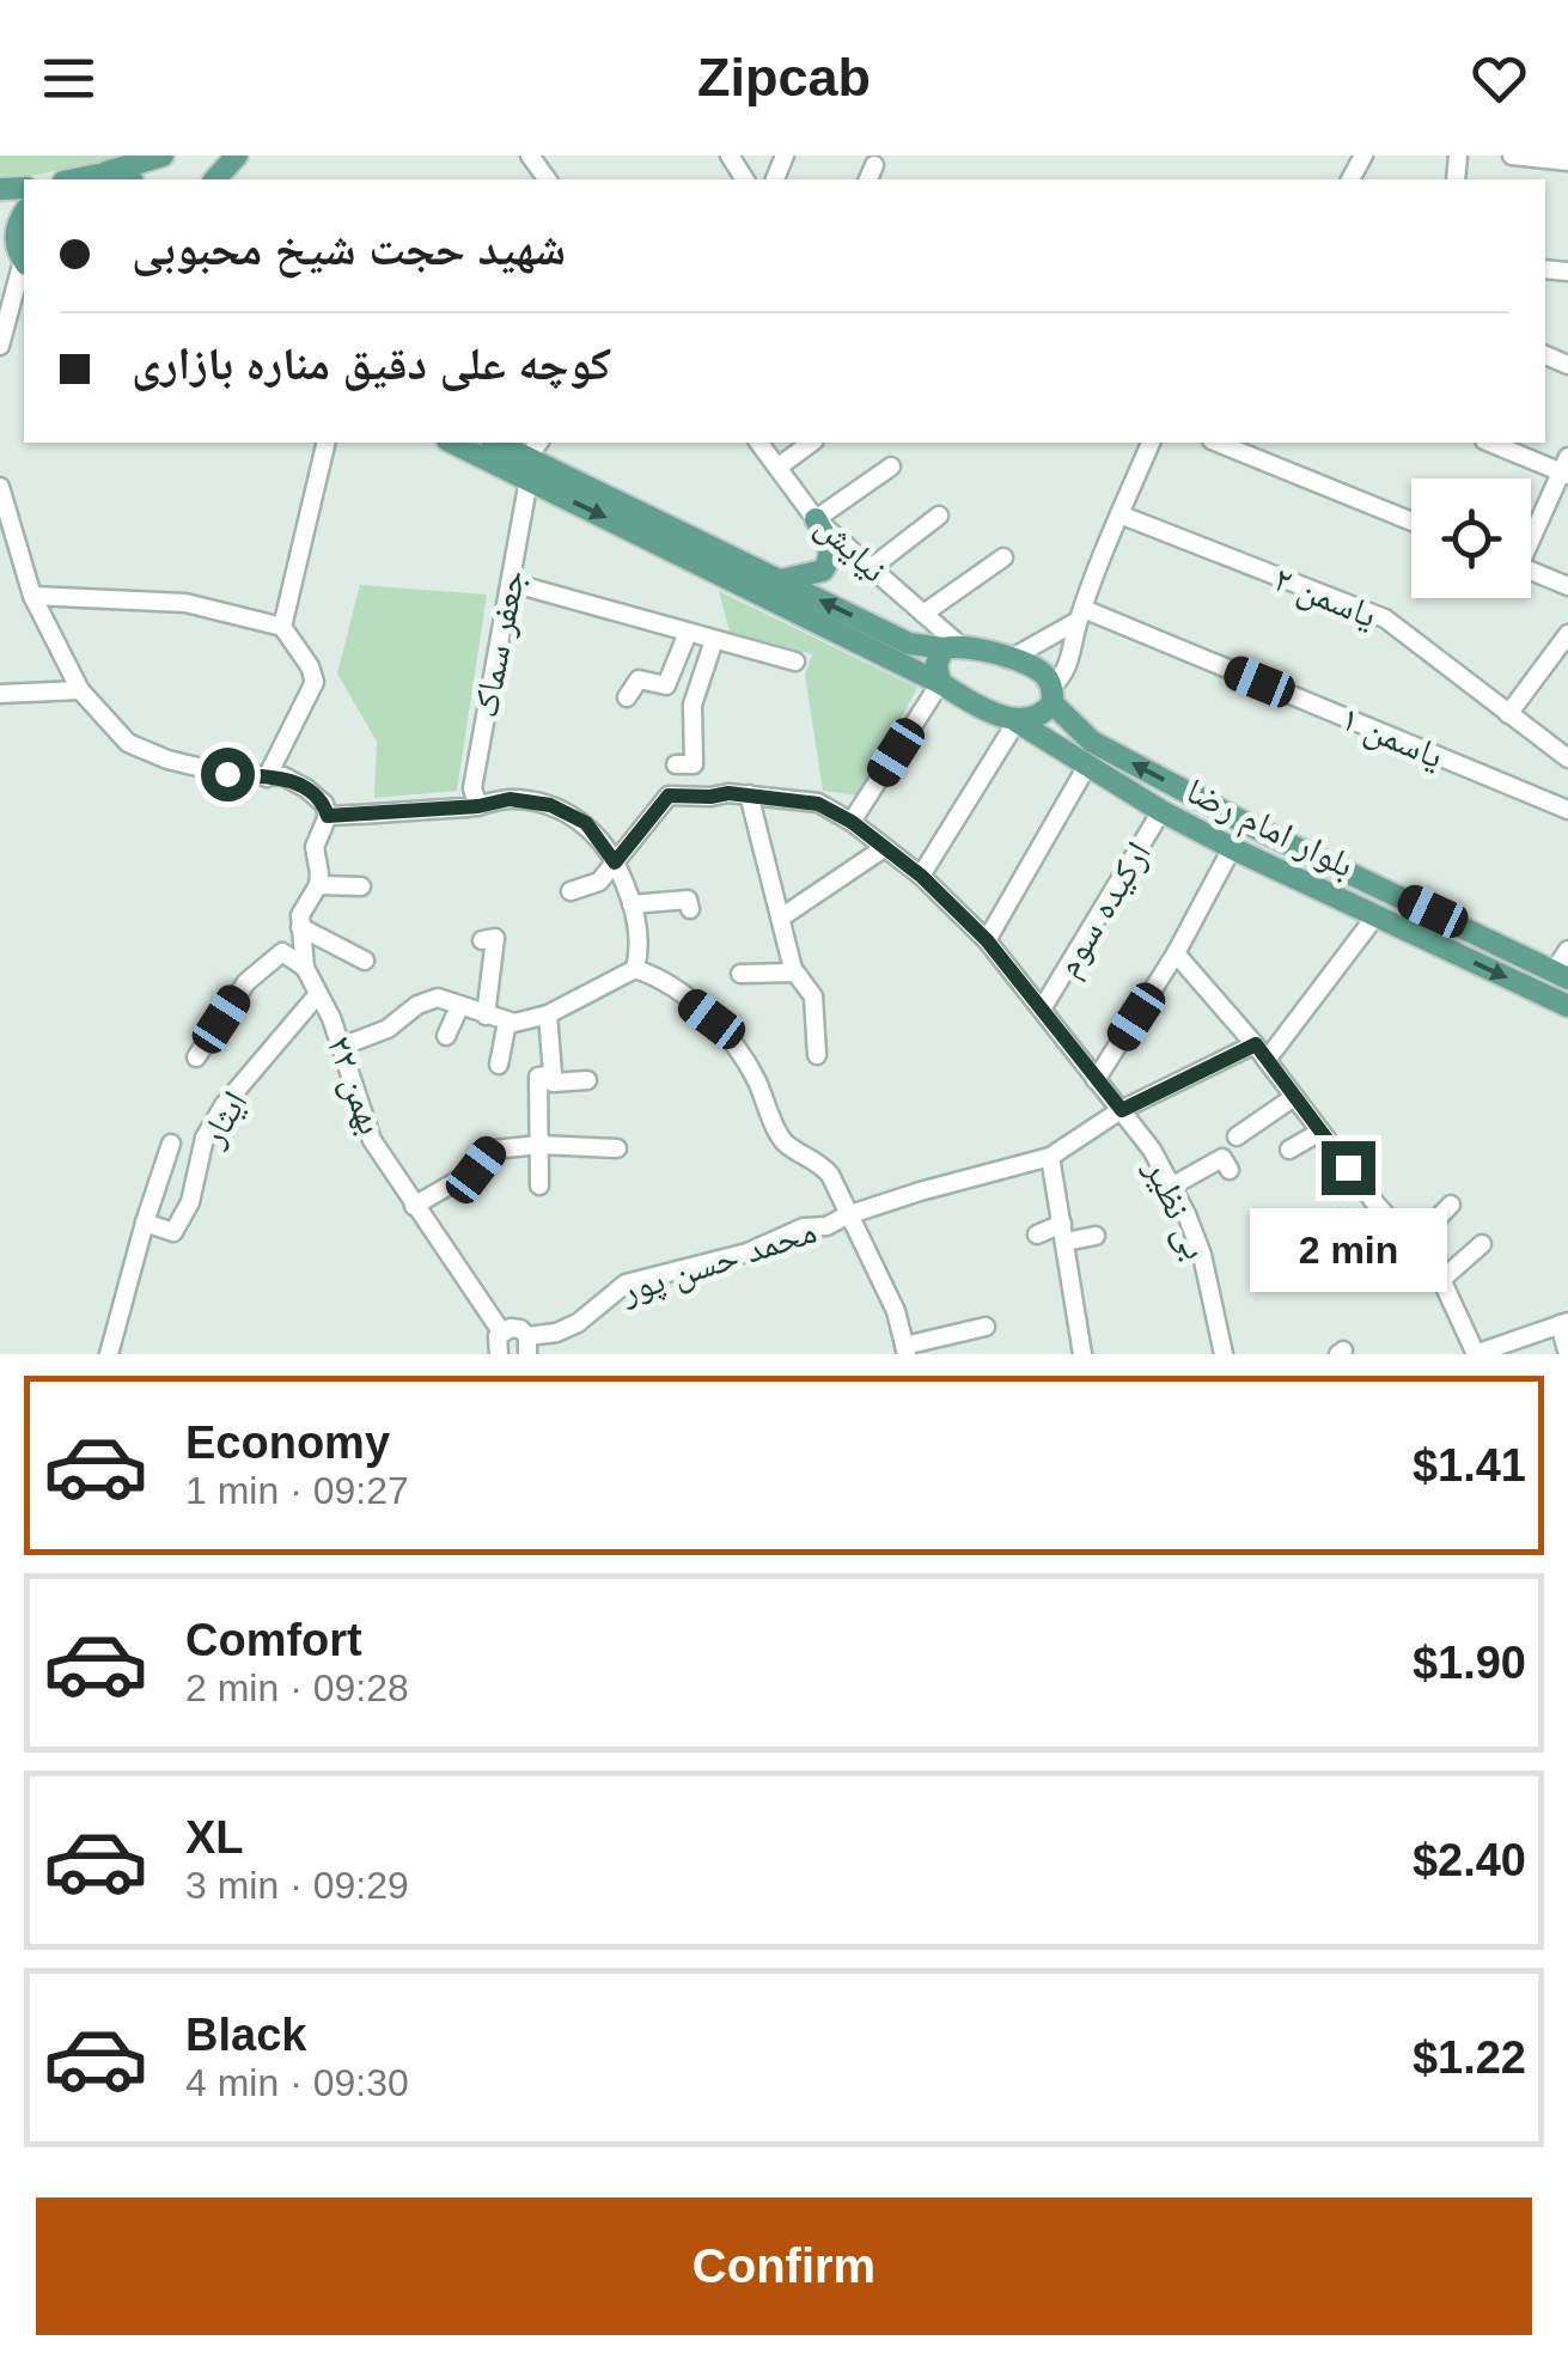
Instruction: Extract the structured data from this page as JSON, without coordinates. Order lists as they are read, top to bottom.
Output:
{
  "streets": {
    "main road": ["بلوار امام رضا"],
    "street": [
      "نیایش",
      "یاسمن ۲",
      "جعفر سماک",
      "یاسمن ۱",
      "ارکیده سوم",
      "۲۲ بهمن",
      "ایثار",
      "بی نظیر",
      "محمد حسن پور"
    ]
  },
  "crossings": [
    ["نیایش", "بلوار امام رضا"],
    ["بلوار امام رضا", "ارکیده سوم"],
    ["ارکیده سوم", "بی نظیر"],
    ["۲۲ بهمن", "ایثار"],
    ["بی نظیر", "محمد حسن پور"]
  ],
  "page": {
    "header": "Zipcab",
    "banner": ["شهید حجت شیخ محبوبی", "کوچه علی دقیق مناره بازاری"],
    "bubble": "2 min",
    "list": [
      {
        "name": "Economy",
        "note": "1 min · 09:27",
        "value": "$1.41"
      },
      {
        "name": "Comfort",
        "note": "2 min · 09:28",
        "value": "$1.90"
      },
      {
        "name": "XL",
        "note": "3 min · 09:29",
        "value": "$2.40"
      },
      {
        "name": "Black",
        "note": "4 min · 09:30",
        "value": "$1.22"
      }
    ],
    "buttons": "Confirm"
  }
}
